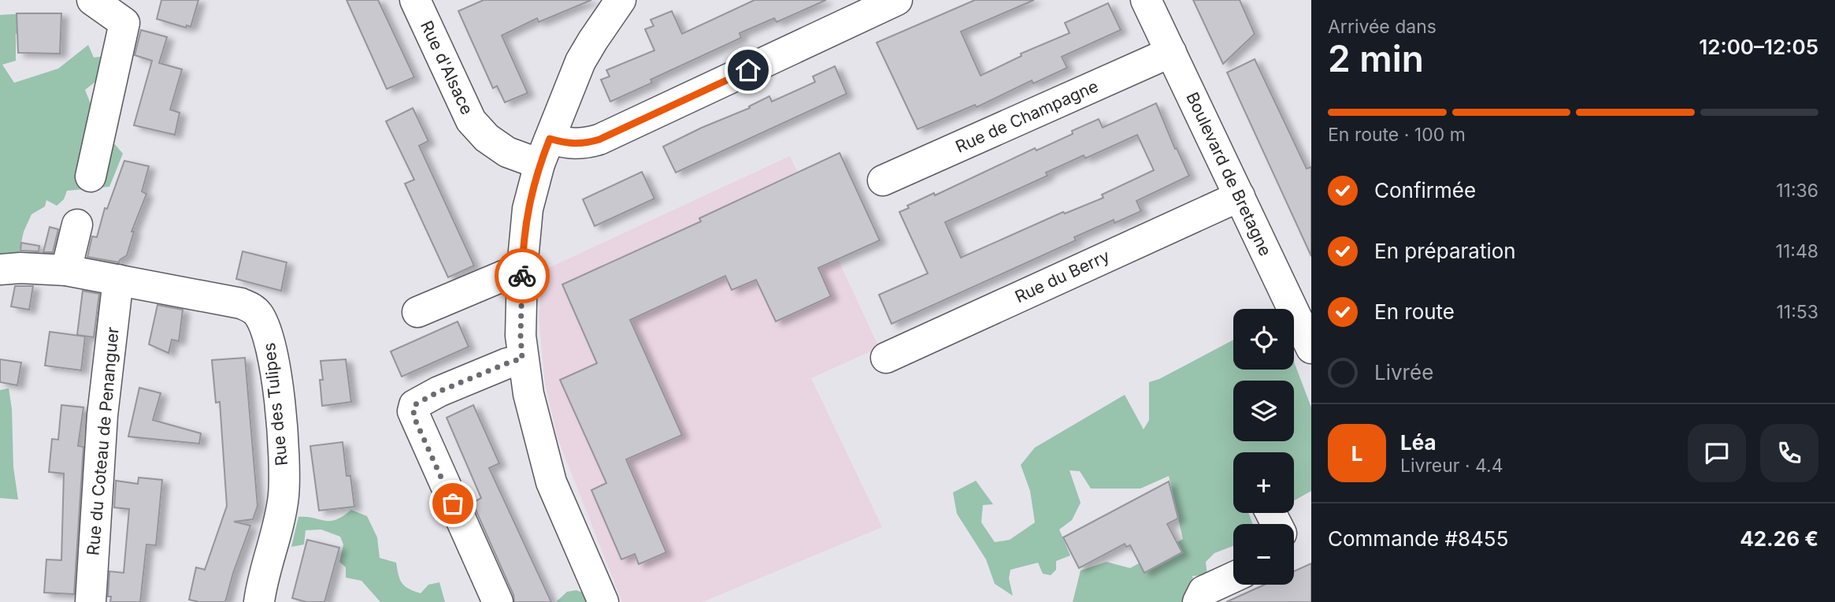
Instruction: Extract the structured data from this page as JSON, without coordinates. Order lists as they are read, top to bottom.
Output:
{
  "streets": {
    "street": [
      "Rue d'Alsace",
      "Rue de Champagne",
      "Boulevard de Bretagne",
      "Rue du Berry",
      "Rue des Tulipes",
      "Rue du Coteau de Penanguer"
    ]
  },
  "crossings": [
    ["Rue de Champagne", "Boulevard de Bretagne"],
    ["Boulevard de Bretagne", "Rue du Berry"],
    ["Rue des Tulipes", "Rue du Coteau de Penanguer"]
  ],
  "page": {
    "heading": ["2 min", "Arrivée dans", "12:00–12:05"],
    "panel": [
      "Léa",
      "Livreur · 4.4",
      "Commande #8455",
      "42.26 €"
    ],
    "bar": "En route · 100 m",
    "list": [
      ["Confirmée", "11:36"],
      ["En préparation", "11:48"],
      ["En route", "11:53"],
      "Livrée"
    ],
    "map_buttons": ["+", "−"],
    "round": "L"
  }
}
